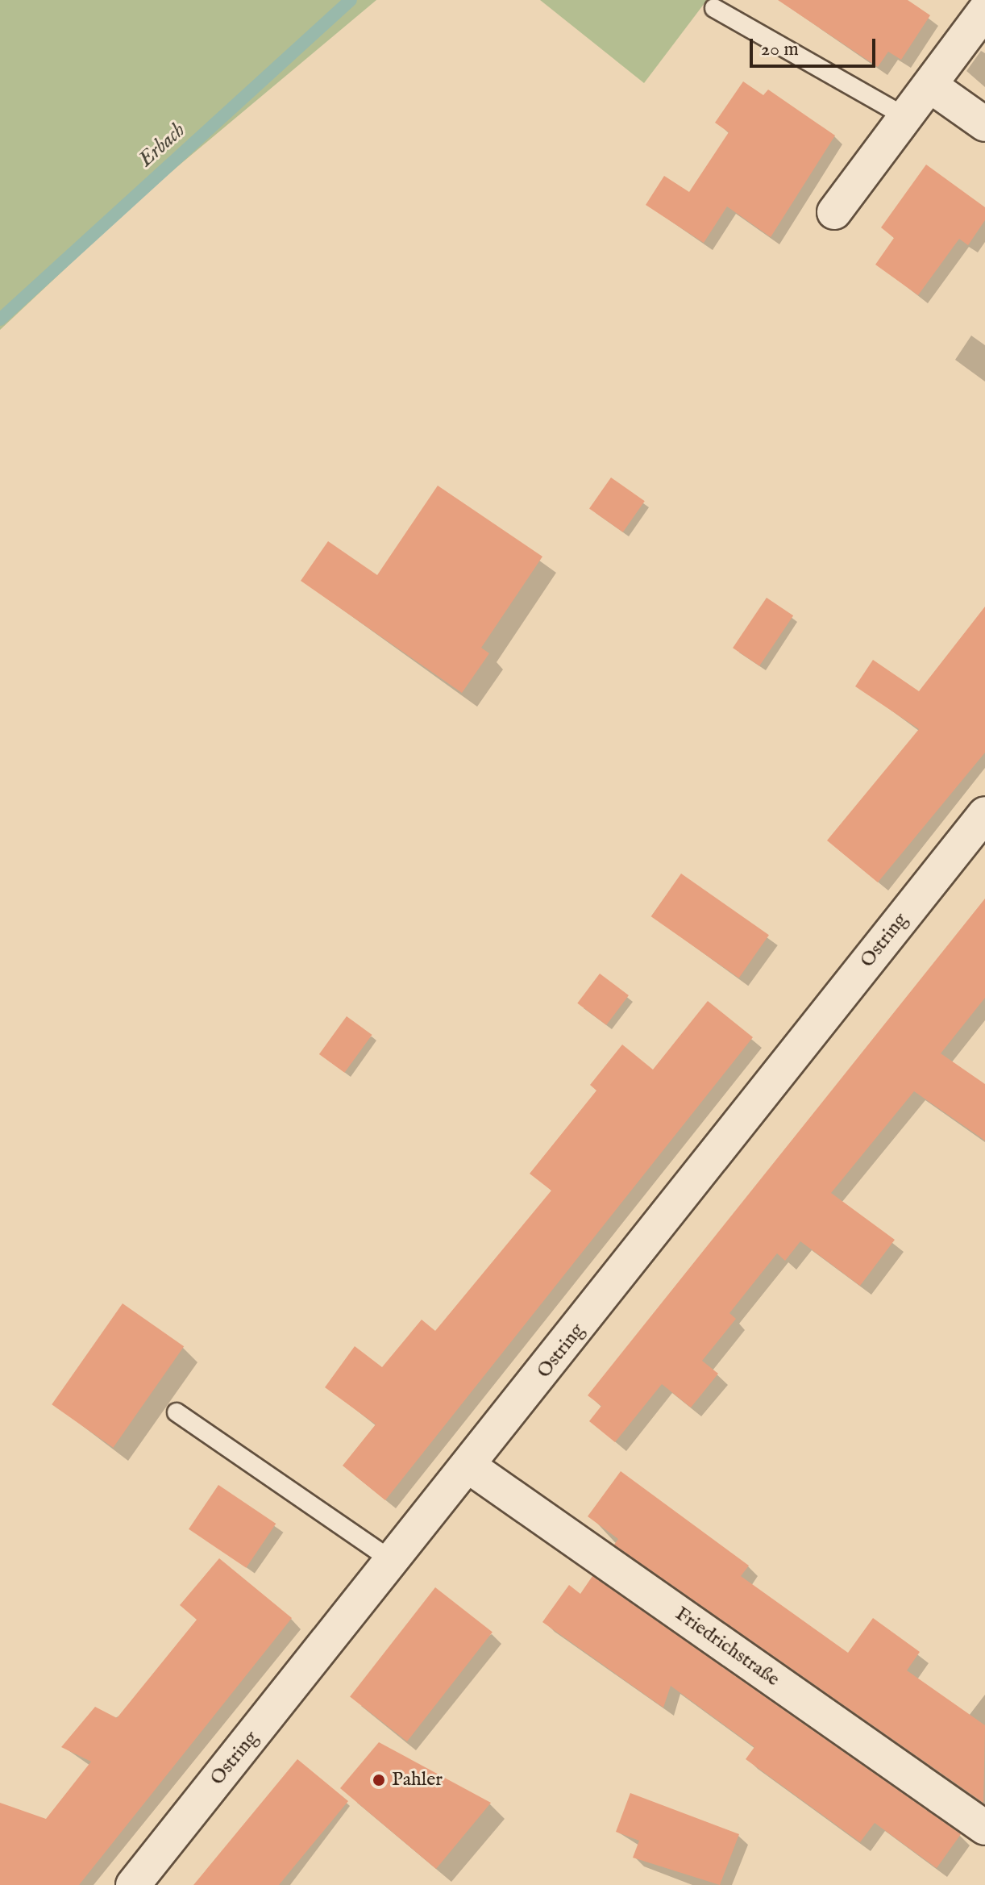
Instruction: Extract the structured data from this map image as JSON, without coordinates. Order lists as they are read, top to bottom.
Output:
{
  "streets": {
    "street": ["Ostring", "Friedrichstraße"]
  },
  "crossings": [
    ["Ostring", "Friedrichstraße"]
  ],
  "water": ["Erbach"],
  "places": ["Pahler"],
  "scale_bar": "20 m"
}
